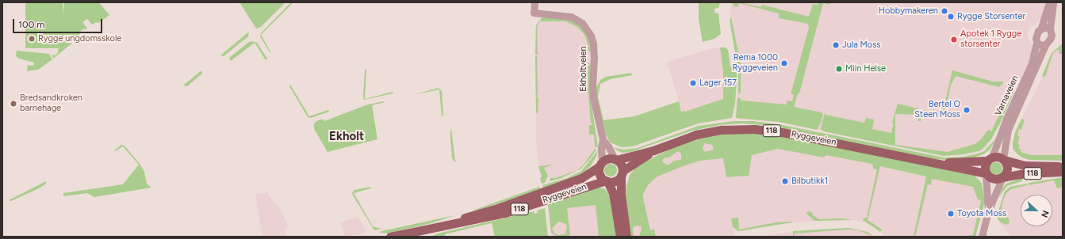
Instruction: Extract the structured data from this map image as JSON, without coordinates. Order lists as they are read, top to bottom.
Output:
{
  "streets": {
    "main road": ["118", "Ryggeveien"],
    "street": ["Ekholtveien", "Varnaveien"]
  },
  "crossings": [
    ["Ekholtveien", "118"],
    ["Ekholtveien", "Ryggeveien"],
    ["Varnaveien", "118"],
    ["Varnaveien", "Ryggeveien"],
    ["118", "Ryggeveien"]
  ],
  "districts": ["Ekholt"],
  "places": [
    "Hobbymakeren",
    "Rygge Storsenter",
    "Rygge ungdomsskole",
    "Apotek 1 Rygge storsenter",
    "Jula Moss",
    "Rema 1000 Ryggeveien",
    "Miin Helse",
    "Lager 157",
    "Bredsandkroken barnehage",
    "Bertel O Steen Moss",
    "Bilbutikk1",
    "Toyota Moss"
  ],
  "scale_bar": "100 m",
  "north": "right"
}
